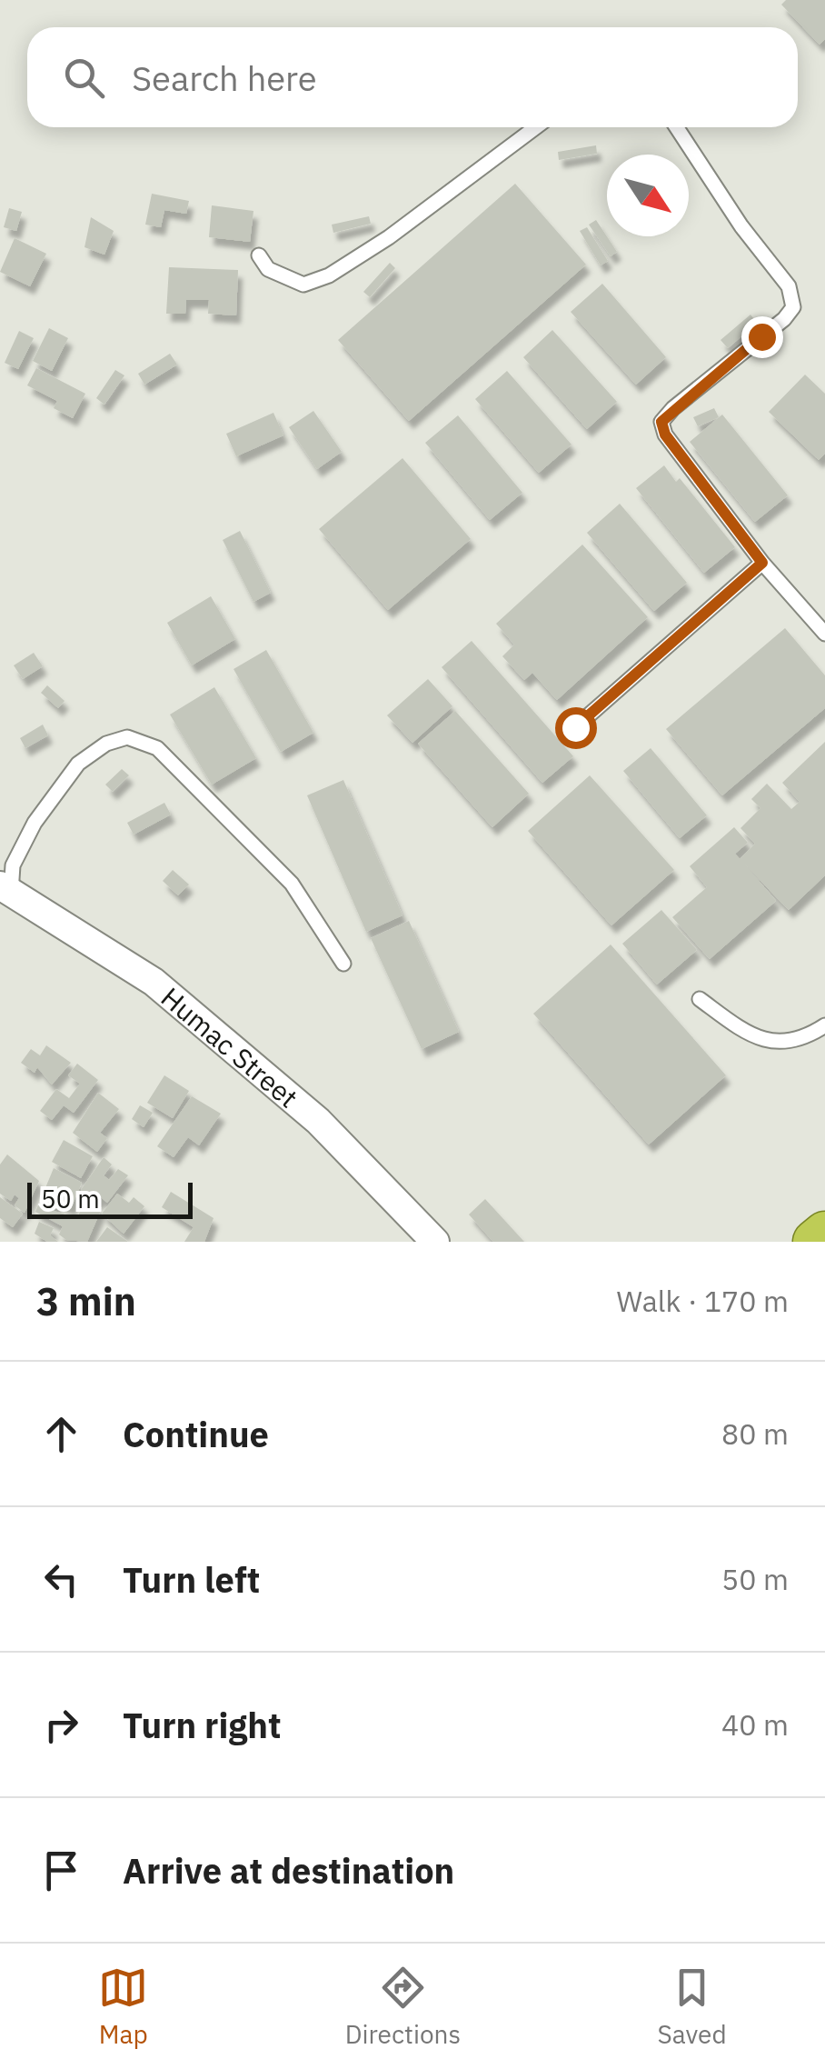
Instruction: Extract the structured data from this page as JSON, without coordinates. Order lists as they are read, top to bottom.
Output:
{
  "streets": {
    "street": ["Humac Street"]
  },
  "scale_bar": "50 m",
  "north": "bottom right",
  "page": {
    "search": "Search here",
    "scale": "50 m",
    "heading": ["3 min", "Walk · 170 m"],
    "list": [
      ["Continue", "80 m"],
      ["Turn left", "50 m"],
      ["Turn right", "40 m"],
      "Arrive at destination"
    ],
    "nav": ["Map", "Directions", "Saved"]
  }
}
